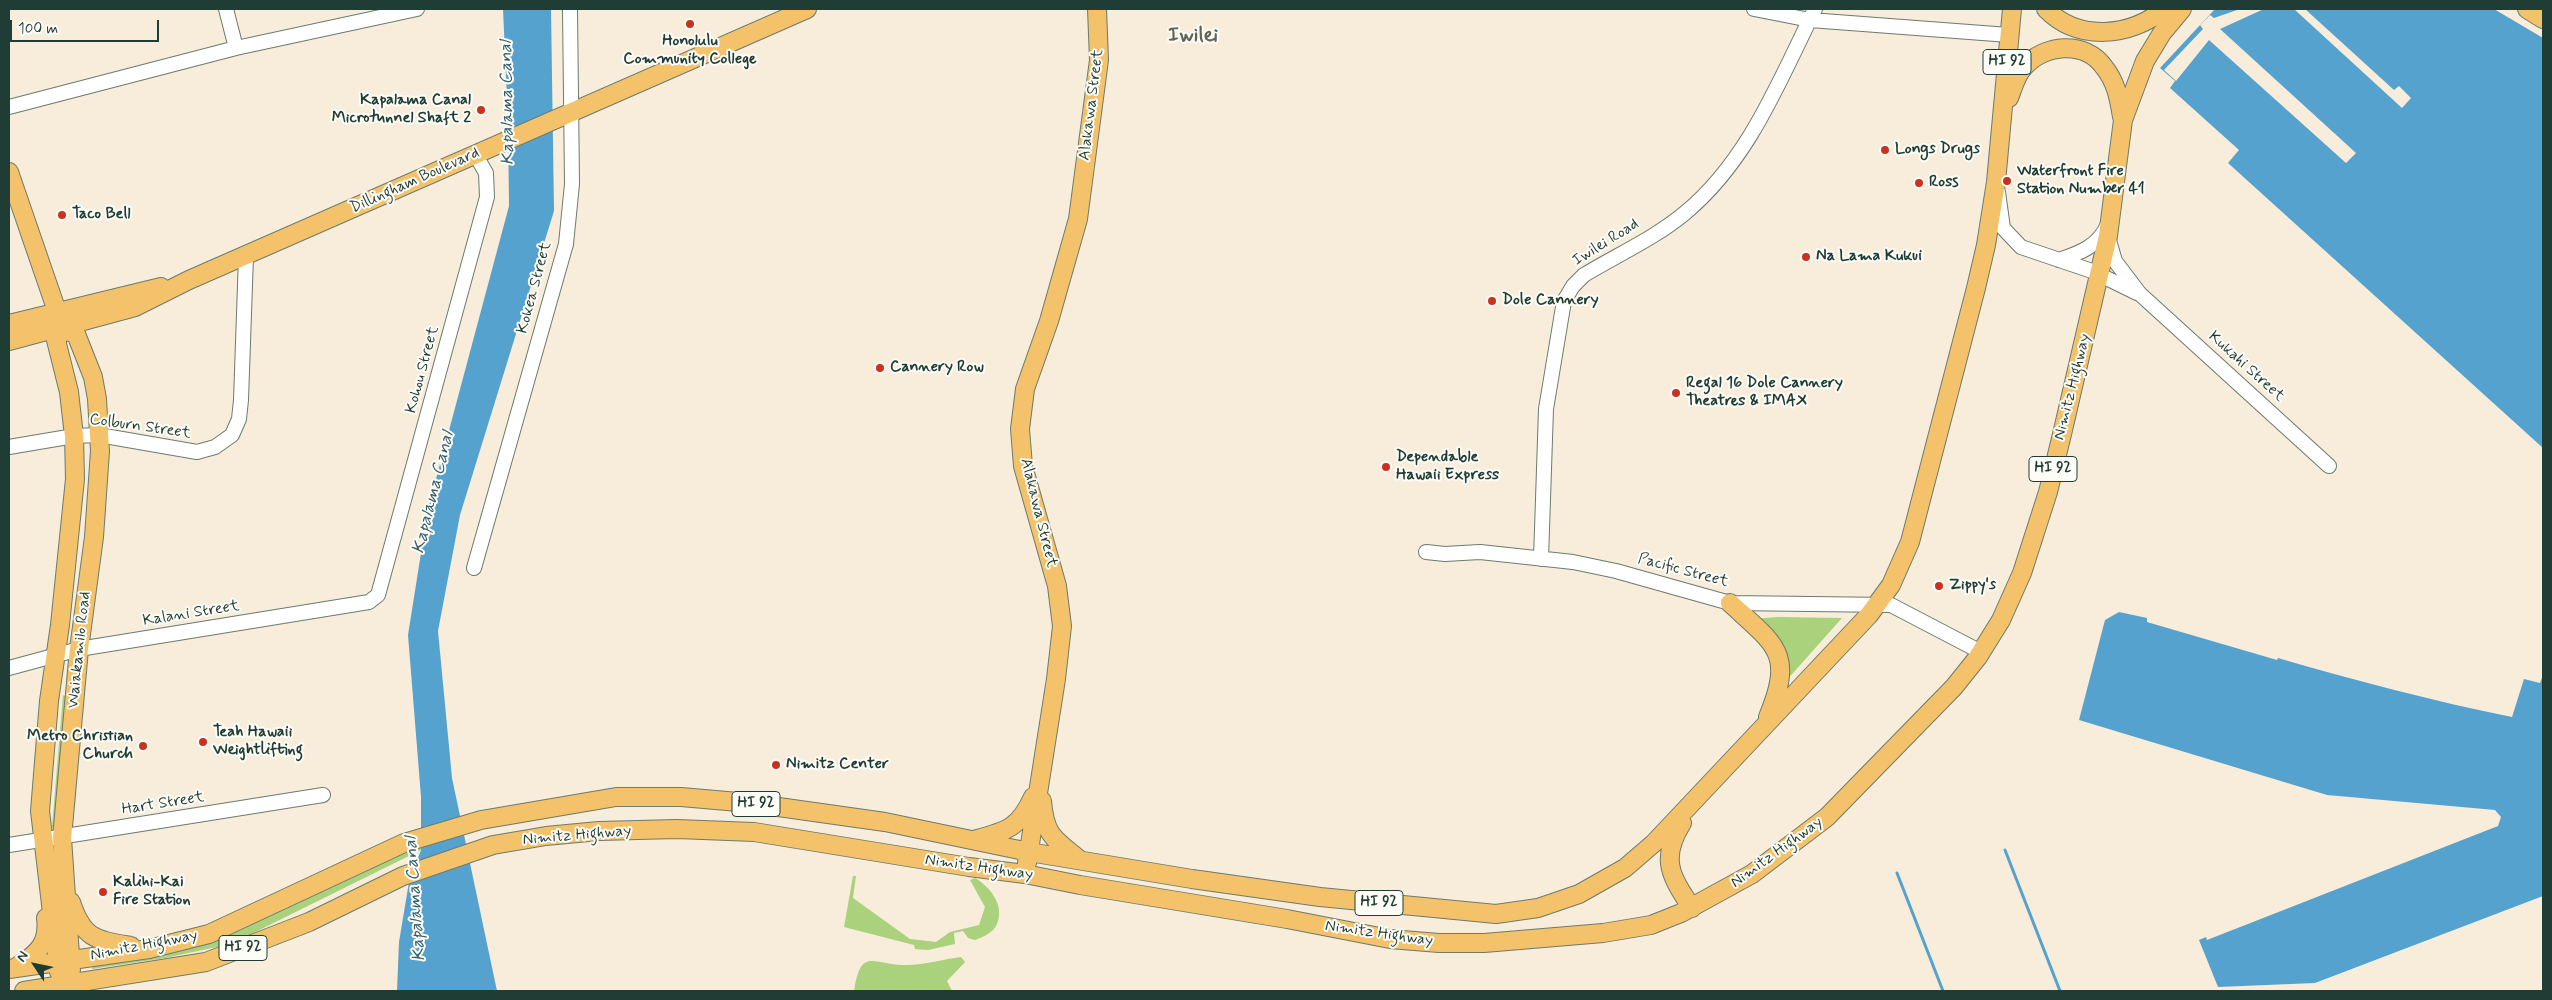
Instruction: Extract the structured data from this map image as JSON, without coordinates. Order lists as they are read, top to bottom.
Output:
{
  "streets": {
    "main road": [
      "HI 92",
      "Alakawa Street",
      "Dillingham Boulevard",
      "Nimitz Highway",
      "Waiakamilo Road"
    ],
    "street": [
      "Iwilei Road",
      "Kokea Street",
      "Kukahi Street",
      "Kohou Street",
      "Colburn Street",
      "Pacific Street",
      "Kalani Street",
      "Hart Street"
    ]
  },
  "crossings": [
    ["Alakawa Street", "Nimitz Highway"],
    ["Dillingham Boulevard", "Kokea Street"],
    ["Dillingham Boulevard", "Kohou Street"],
    ["Dillingham Boulevard", "Colburn Street"],
    ["Dillingham Boulevard", "Waiakamilo Road"],
    ["Iwilei Road", "Pacific Street"],
    ["Kukahi Street", "Nimitz Highway"],
    ["Kohou Street", "Kalani Street"],
    ["Nimitz Highway", "Pacific Street"],
    ["Nimitz Highway", "Waiakamilo Road"],
    ["Colburn Street", "Waiakamilo Road"],
    ["Kalani Street", "Waiakamilo Road"],
    ["Waiakamilo Road", "Hart Street"]
  ],
  "districts": ["Iwilei"],
  "water": ["Kapalama Canal"],
  "places": [
    "Honolulu Community College",
    "Kapalama Canal Microtunnel Shaft 2",
    "Longs Drugs",
    "Waterfront Fire Station Number 41",
    "Ross",
    "Taco Bell",
    "Na Lama Kukui",
    "Dole Cannery",
    "Cannery Row",
    "Regal 16 Dole Cannery Theatres & IMAX",
    "Dependable Hawaii Express",
    "Zippy's",
    "Teah Hawaii Weightlifting",
    "Metro Christian Church",
    "Nimitz Center",
    "Kalihi-Kai Fire Station"
  ],
  "scale_bar": "100 m",
  "north": "top left"
}
